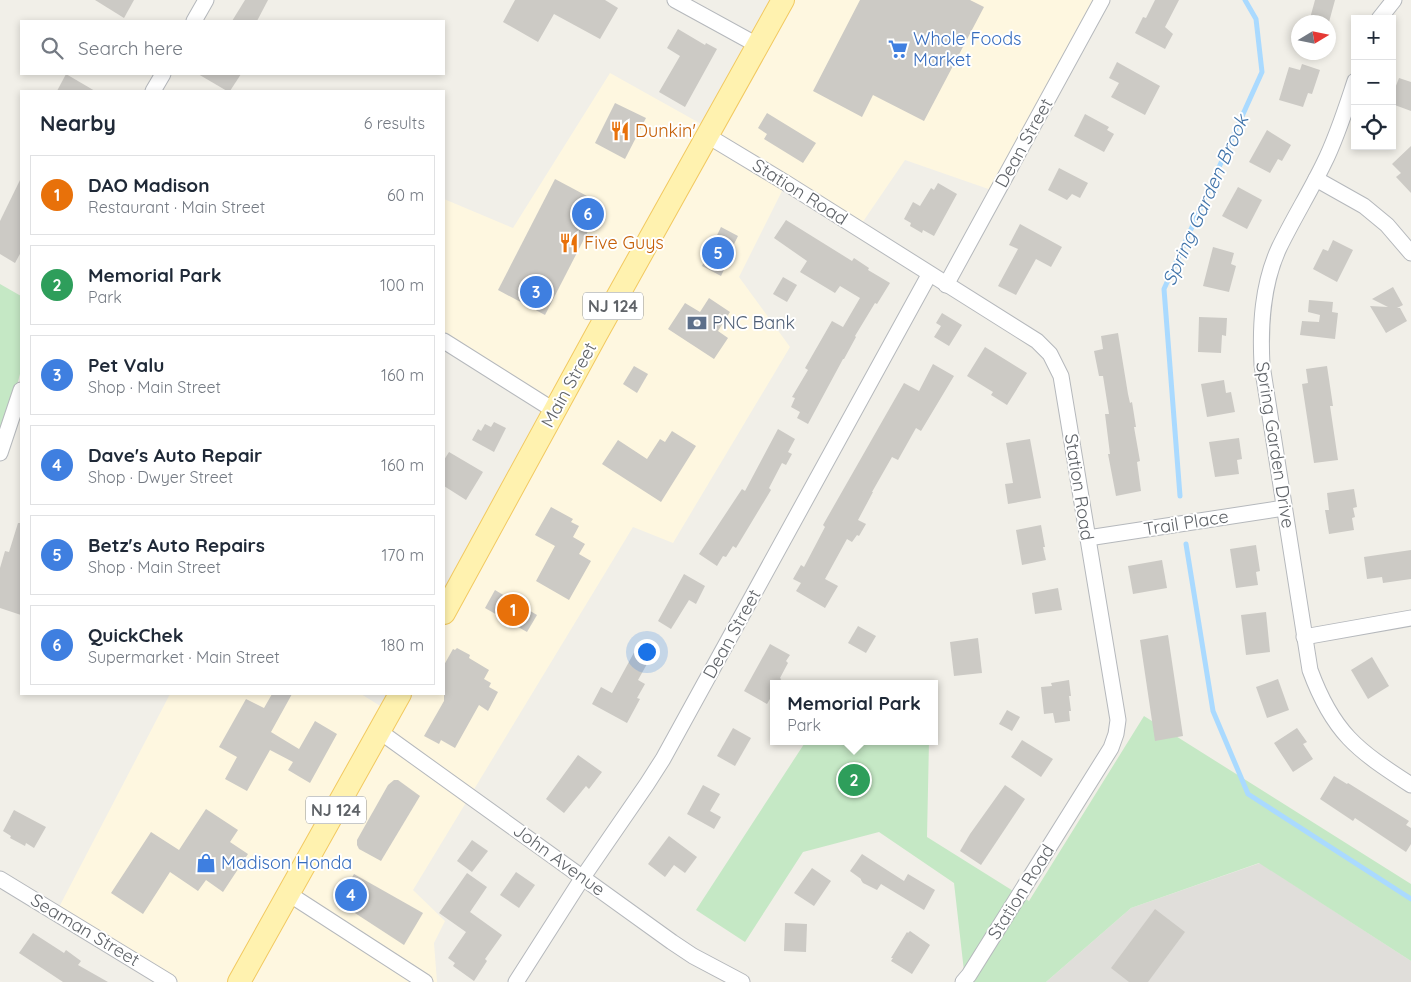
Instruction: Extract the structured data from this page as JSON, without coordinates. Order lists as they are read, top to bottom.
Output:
{
  "streets": {
    "main road": ["NJ 124", "Main Street"],
    "street": [
      "Dean Street",
      "Station Road",
      "Spring Garden Drive",
      "Trail Place",
      "John Avenue",
      "Seaman Street"
    ]
  },
  "crossings": [
    ["Dean Street", "Station Road"],
    ["Dean Street", "John Avenue"],
    ["Station Road", "Main Street"],
    ["Station Road", "Trail Place"],
    ["NJ 124", "John Avenue"],
    ["Spring Garden Drive", "Trail Place"]
  ],
  "water": ["Spring Garden Brook"],
  "places": {
    "supermarket": ["Whole Foods Market"],
    "restaurant": ["Dunkin'", "Five Guys"],
    "bank": ["PNC Bank"],
    "shop": ["Madison Honda"]
  },
  "north": "right",
  "page": {
    "map_buttons": ["+", "−"],
    "search": "Search here",
    "heading": ["Nearby", "6 results"],
    "list": [
      {
        "mark": "1",
        "name": "DAO Madison",
        "note": "Restaurant · Main Street",
        "value": "60 m"
      },
      {
        "mark": "2",
        "name": "Memorial Park",
        "note": "Park",
        "value": "100 m"
      },
      {
        "mark": "3",
        "name": "Pet Valu",
        "note": "Shop · Main Street",
        "value": "160 m"
      },
      {
        "mark": "4",
        "name": "Dave's Auto Repair",
        "note": "Shop · Dwyer Street",
        "value": "160 m"
      },
      {
        "mark": "5",
        "name": "Betz's Auto Repairs",
        "note": "Shop · Main Street",
        "value": "170 m"
      },
      {
        "mark": "6",
        "name": "QuickChek",
        "note": "Supermarket · Main Street",
        "value": "180 m"
      }
    ],
    "pins": [
      "6",
      "5",
      "3",
      "1",
      "2",
      "4"
    ],
    "popup": ["Memorial Park", "Park"]
  }
}
